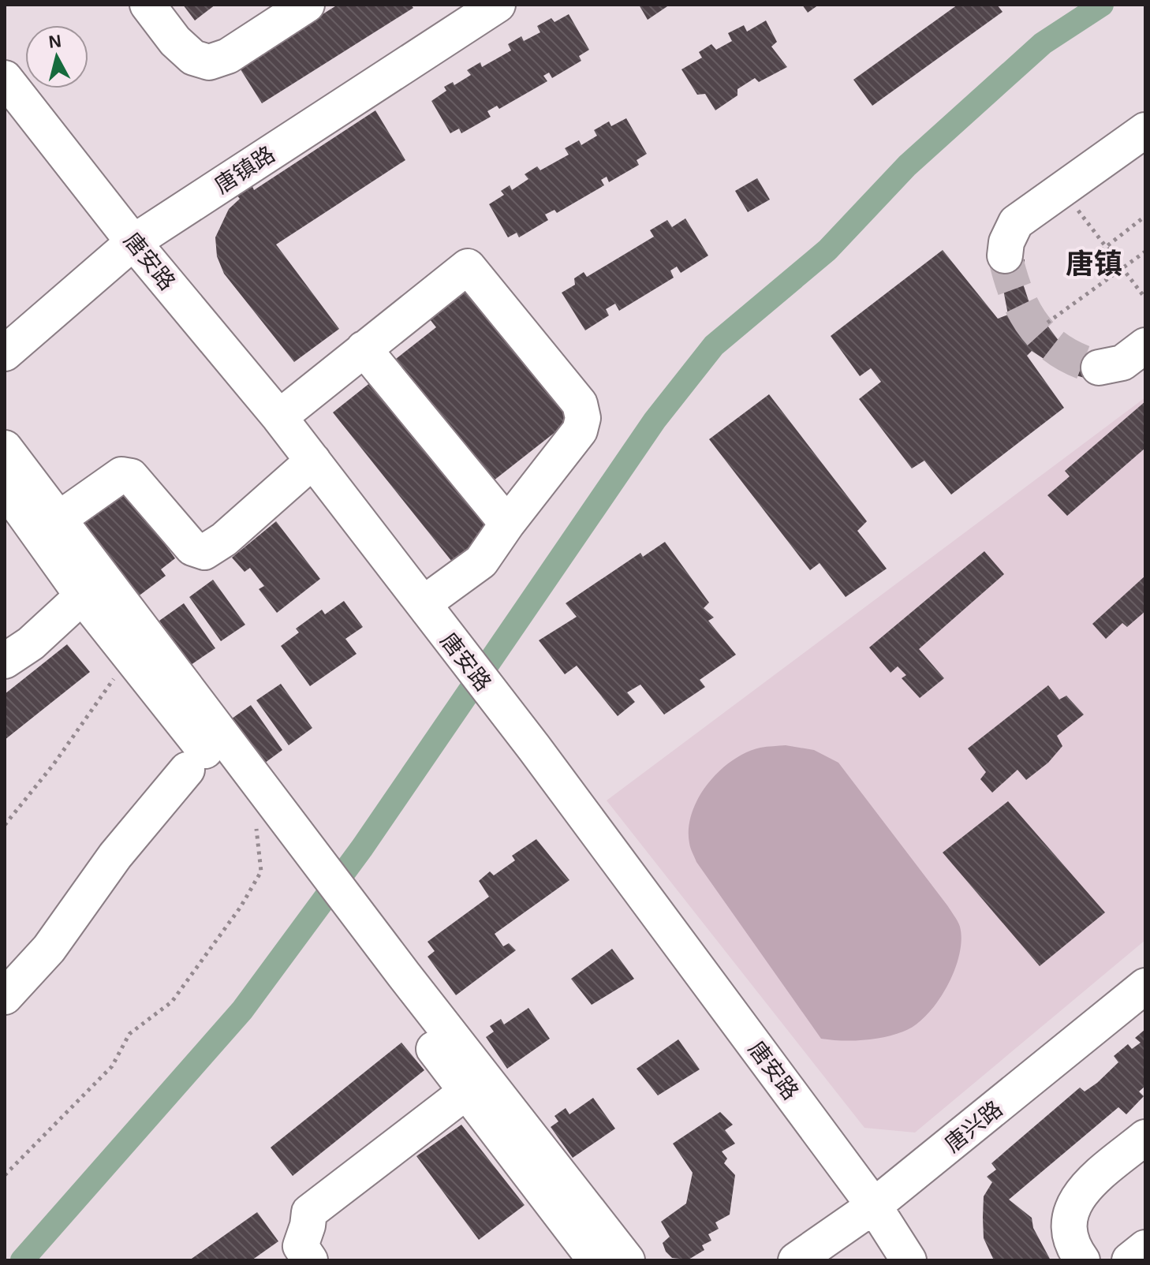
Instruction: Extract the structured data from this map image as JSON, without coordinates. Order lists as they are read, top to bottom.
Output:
{
  "streets": {
    "street": ["唐镇路", "唐安路", "唐兴路"]
  },
  "crossings": [
    ["唐镇路", "唐安路"],
    ["唐安路", "唐兴路"]
  ],
  "districts": ["唐镇"],
  "north": "top"
}
